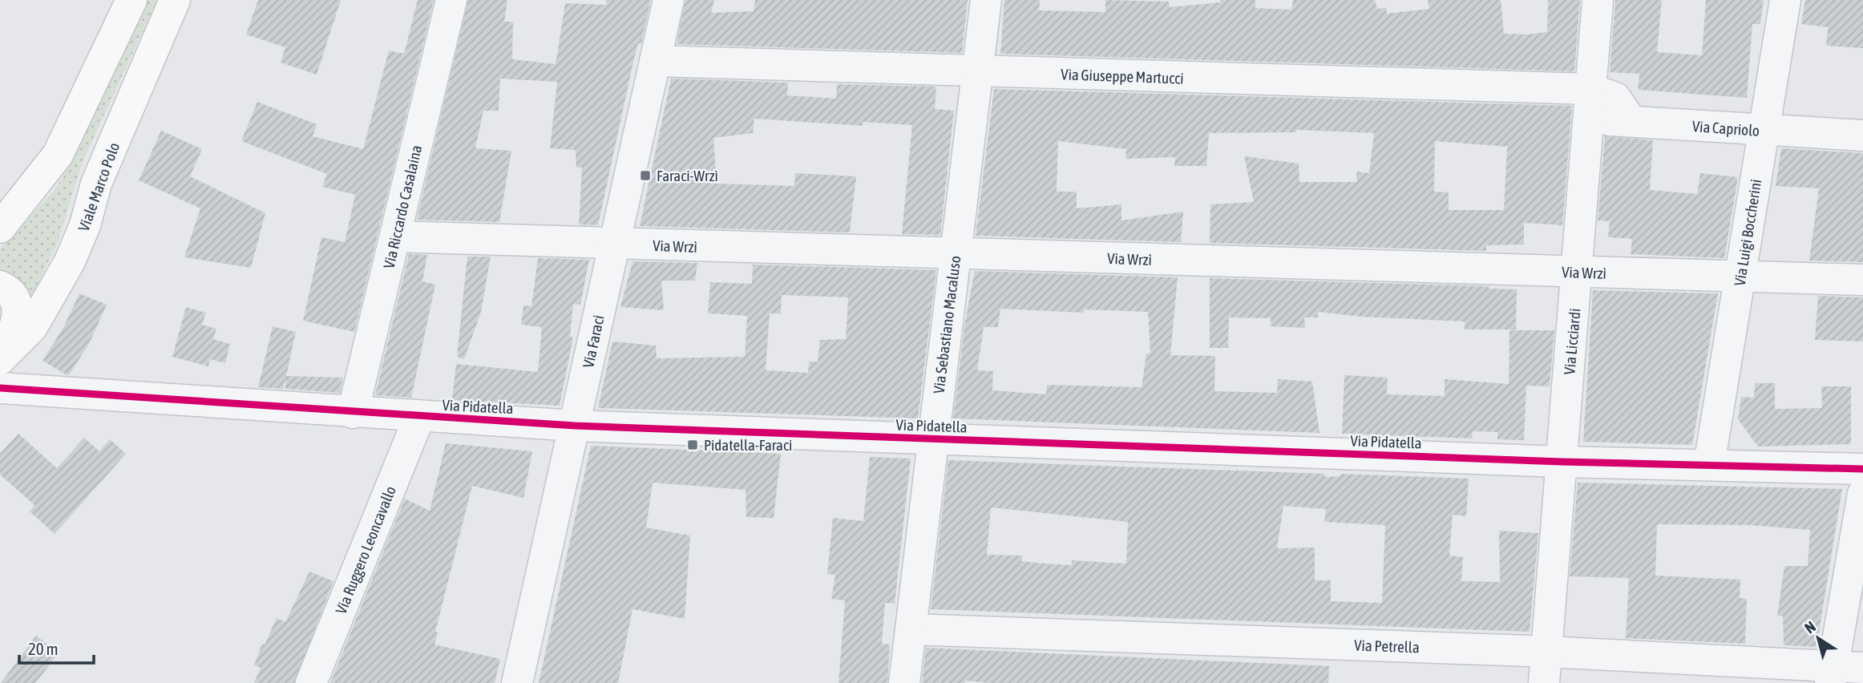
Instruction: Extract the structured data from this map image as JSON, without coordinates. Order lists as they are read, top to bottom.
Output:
{
  "streets": {
    "main road": ["Viale Marco Polo"],
    "street": [
      "Via Giuseppe Martucci",
      "Via Capriolo",
      "Via Riccardo Casalaina",
      "Via Luigi Boccherini",
      "Via Wrzì",
      "Via Sebastiano Macaluso",
      "Via Faraci",
      "Via Licciardi",
      "Via Pidatella",
      "Via Ruggero Leoncavallo",
      "Via Petrella"
    ]
  },
  "crossings": [
    ["Via Giuseppe Martucci", "Via Sebastiano Macaluso"],
    ["Via Giuseppe Martucci", "Via Faraci"],
    ["Via Giuseppe Martucci", "Via Licciardi"],
    ["Via Capriolo", "Via Luigi Boccherini"],
    ["Via Capriolo", "Via Licciardi"],
    ["Via Riccardo Casalaina", "Via Wrzì"],
    ["Via Riccardo Casalaina", "Via Pidatella"],
    ["Via Luigi Boccherini", "Via Wrzì"],
    ["Via Luigi Boccherini", "Via Pidatella"],
    ["Via Wrzì", "Via Sebastiano Macaluso"],
    ["Via Wrzì", "Via Faraci"],
    ["Via Wrzì", "Via Licciardi"],
    ["Via Sebastiano Macaluso", "Via Pidatella"],
    ["Via Sebastiano Macaluso", "Via Petrella"],
    ["Via Faraci", "Via Pidatella"],
    ["Via Licciardi", "Via Pidatella"],
    ["Via Licciardi", "Via Petrella"],
    ["Via Pidatella", "Via Ruggero Leoncavallo"]
  ],
  "places": {
    "transit": ["Faraci-Wrzì", "Pidatella-Faraci"]
  },
  "scale_bar": "20 m",
  "north": "top left"
}
